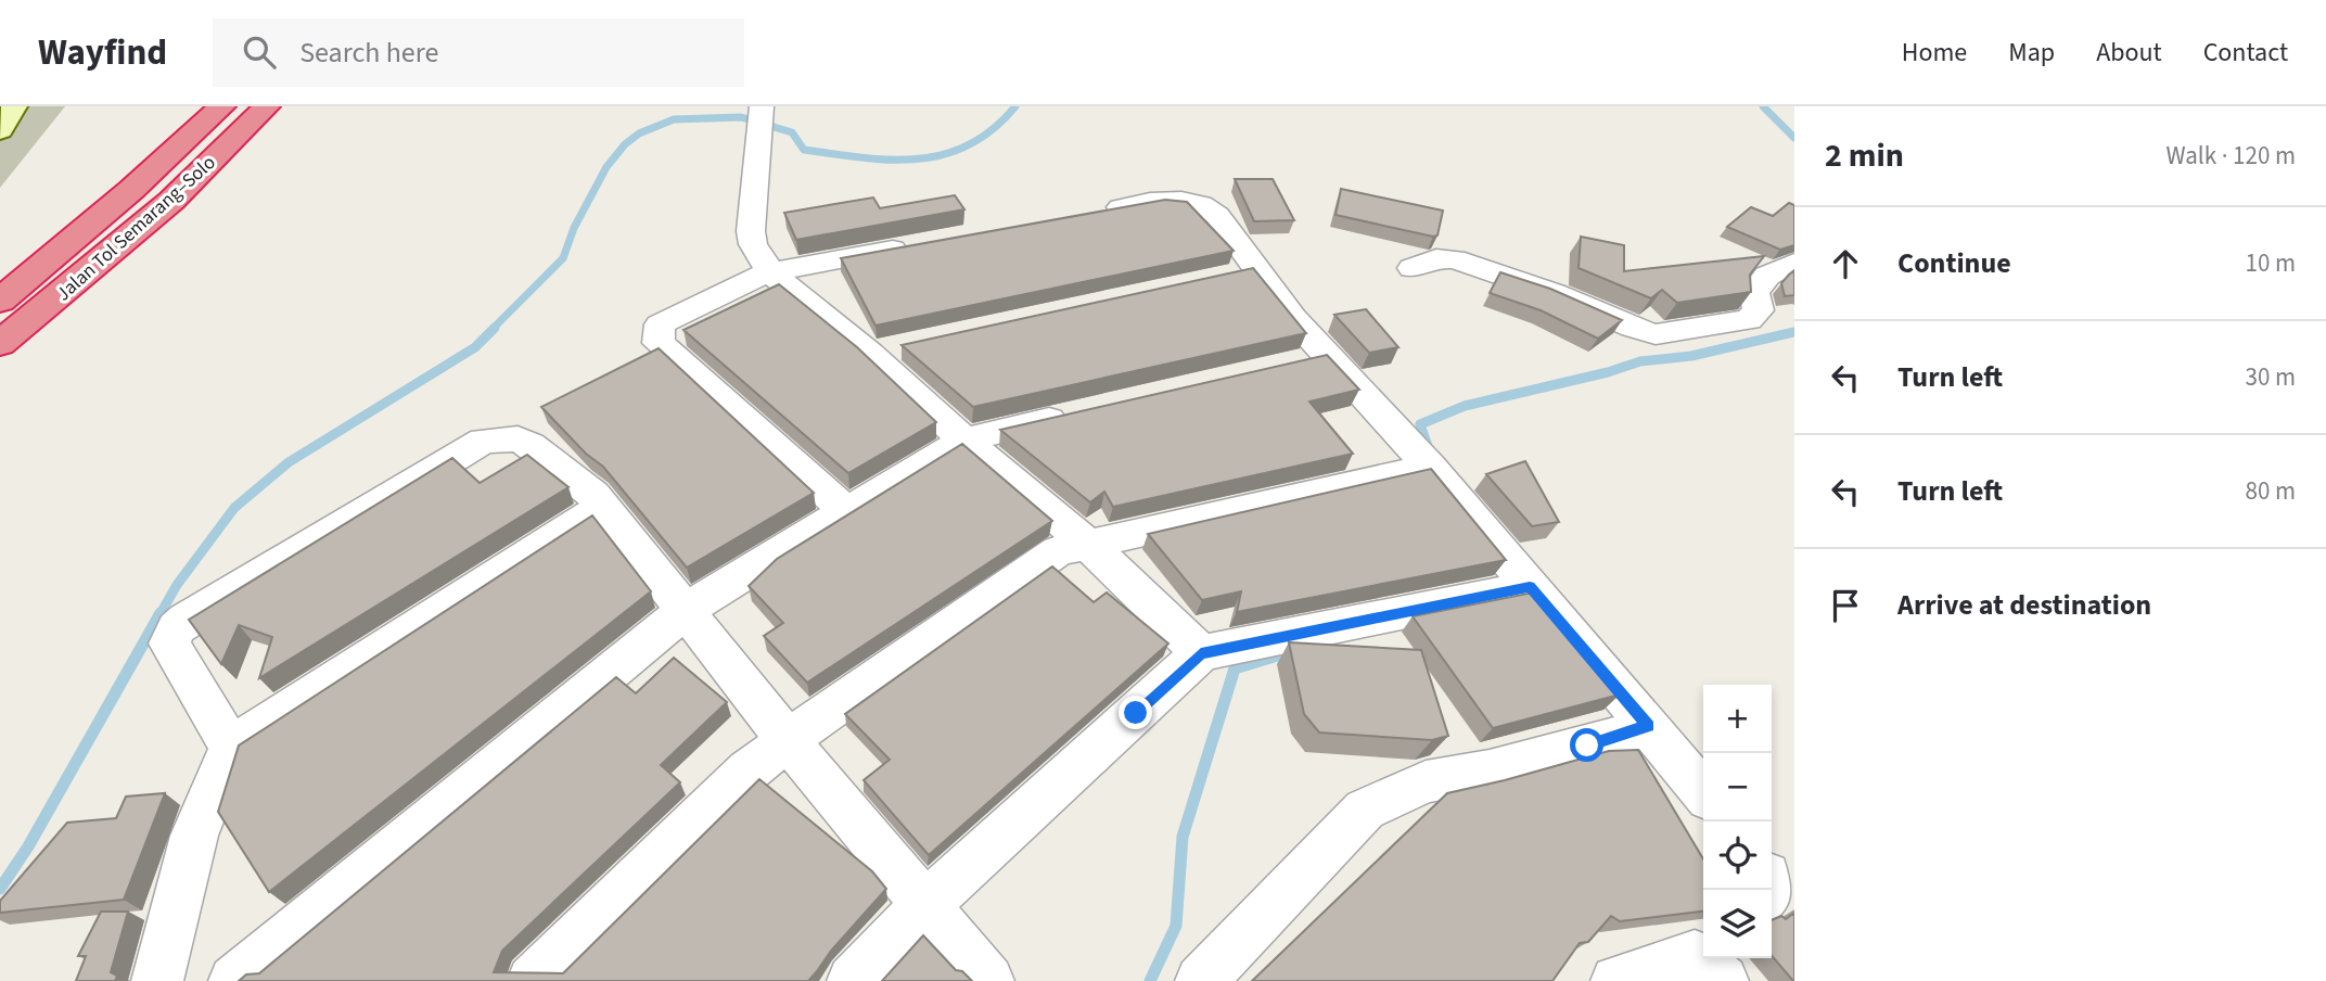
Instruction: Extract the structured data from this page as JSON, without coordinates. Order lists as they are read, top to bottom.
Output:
{
  "streets": {
    "highway": ["Jalan Tol Semarang–Solo"]
  },
  "page": {
    "header": "Wayfind",
    "search": "Search here",
    "nav": [
      "Home",
      "Map",
      "About",
      "Contact"
    ],
    "heading": ["2 min", "Walk · 120 m"],
    "list": [
      ["Continue", "10 m"],
      ["Turn left", "30 m"],
      ["Turn left", "80 m"],
      "Arrive at destination"
    ],
    "map_buttons": ["+", "−"]
  }
}
